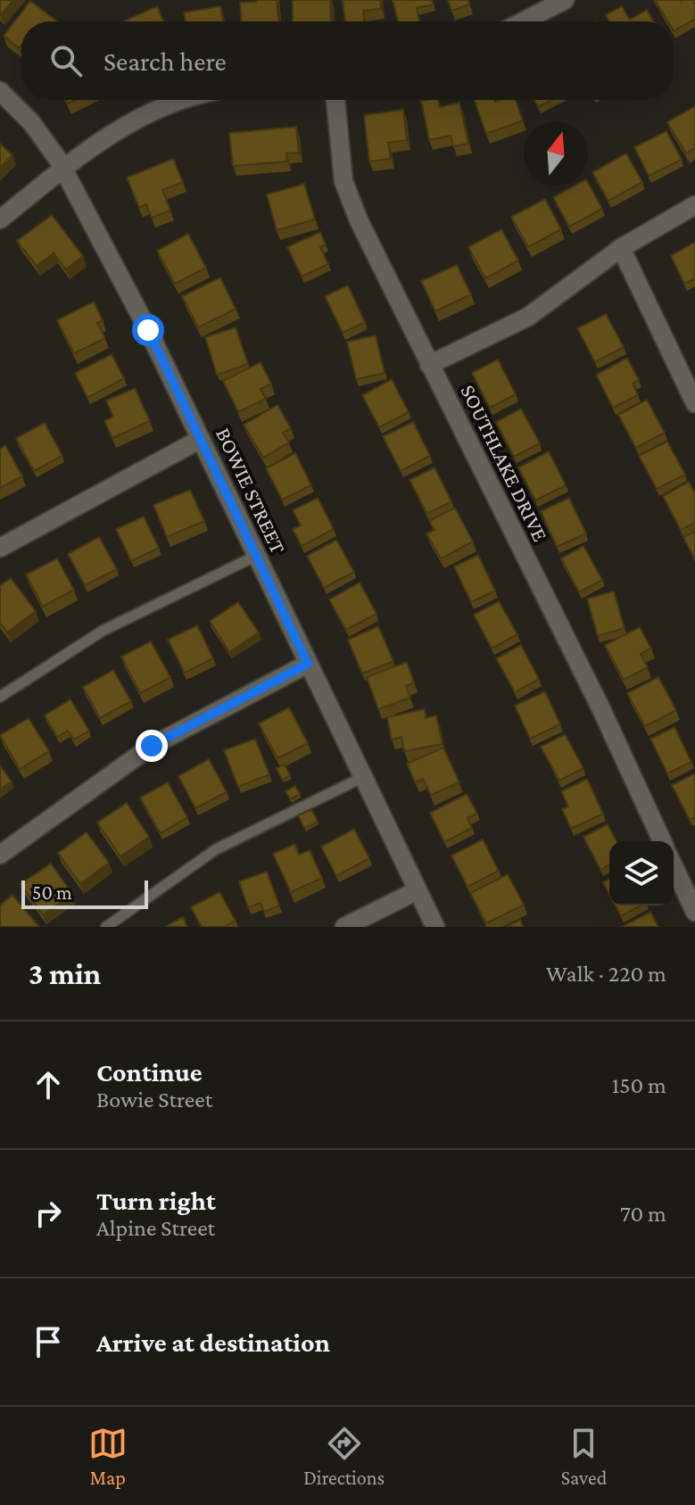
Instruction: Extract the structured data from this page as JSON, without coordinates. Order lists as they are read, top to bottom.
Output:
{
  "streets": {
    "street": ["SOUTHLAKE DRIVE", "BOWIE STREET"]
  },
  "scale_bar": "50 m",
  "north": "top",
  "page": {
    "search": "Search here",
    "scale": "50 m",
    "heading": ["3 min", "Walk · 220 m"],
    "list": [
      ["Continue", "Bowie Street", "150 m"],
      ["Turn right", "Alpine Street", "70 m"],
      "Arrive at destination"
    ],
    "nav": ["Map", "Directions", "Saved"]
  }
}
